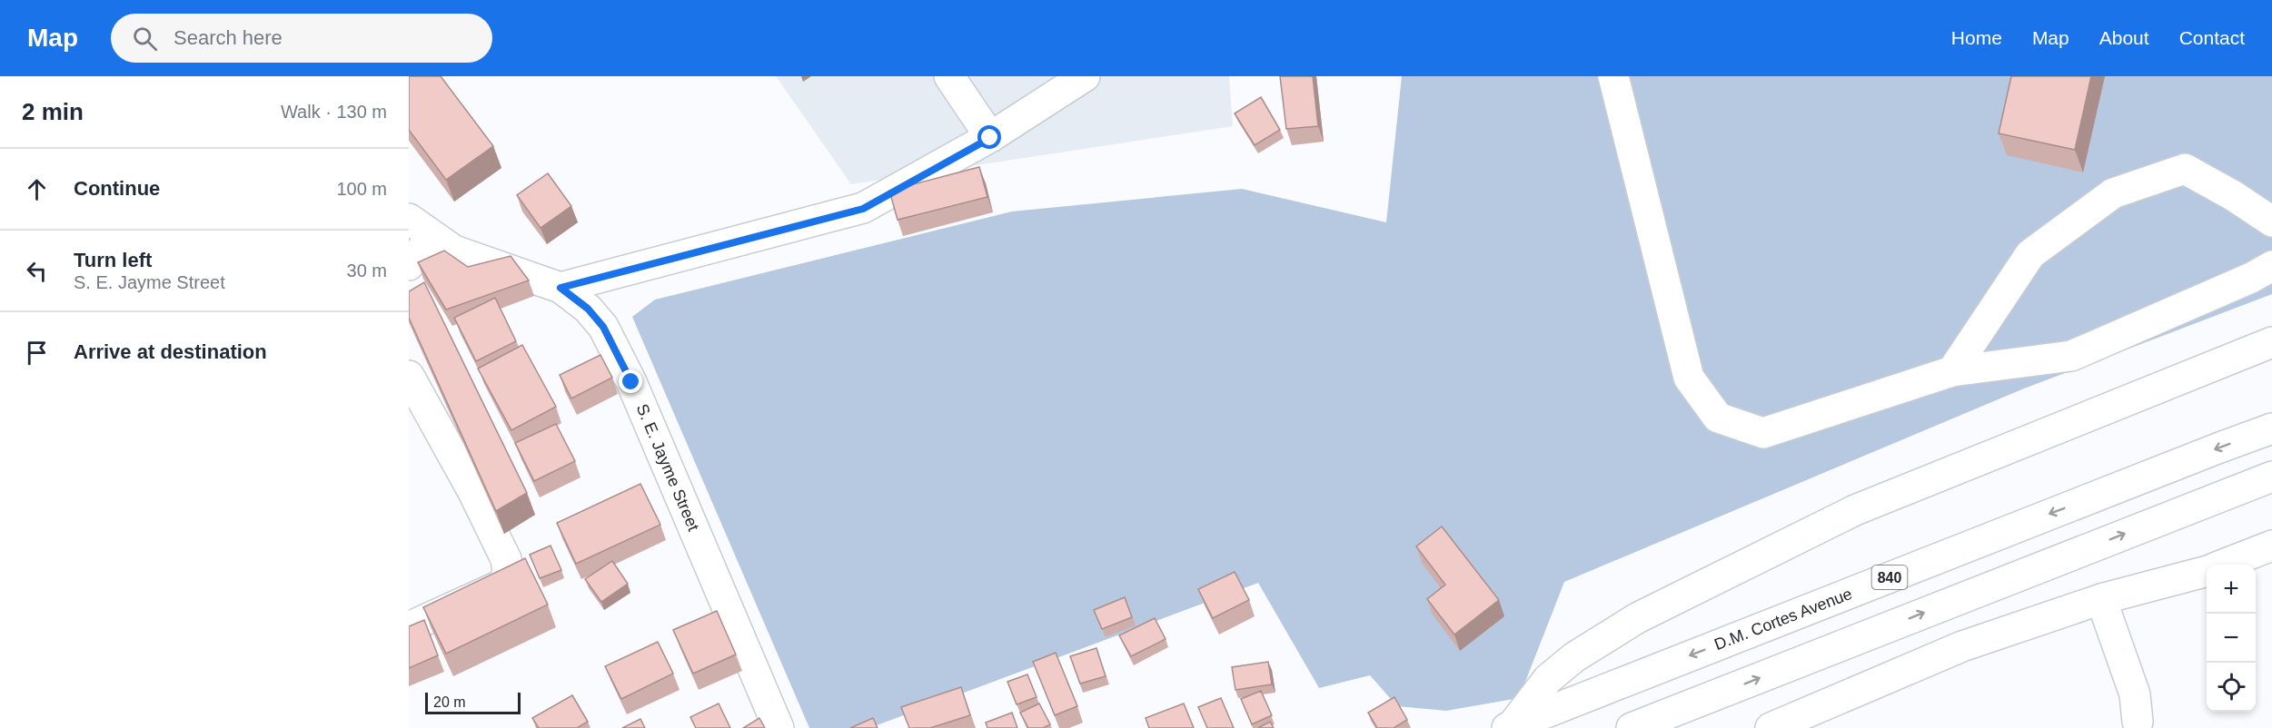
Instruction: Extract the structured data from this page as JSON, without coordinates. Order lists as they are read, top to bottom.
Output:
{
  "streets": {
    "main road": ["S. E. Jayme Street", "840", "D.M. Cortes Avenue"]
  },
  "scale_bar": "20 m",
  "page": {
    "header": "Map",
    "search": "Search here",
    "nav": [
      "Home",
      "Map",
      "About",
      "Contact"
    ],
    "heading": ["2 min", "Walk · 130 m"],
    "list": [
      ["Continue", "100 m"],
      ["Turn left", "S. E. Jayme Street", "30 m"],
      "Arrive at destination"
    ],
    "map_buttons": ["+", "−"],
    "scale": "20 m"
  }
}
